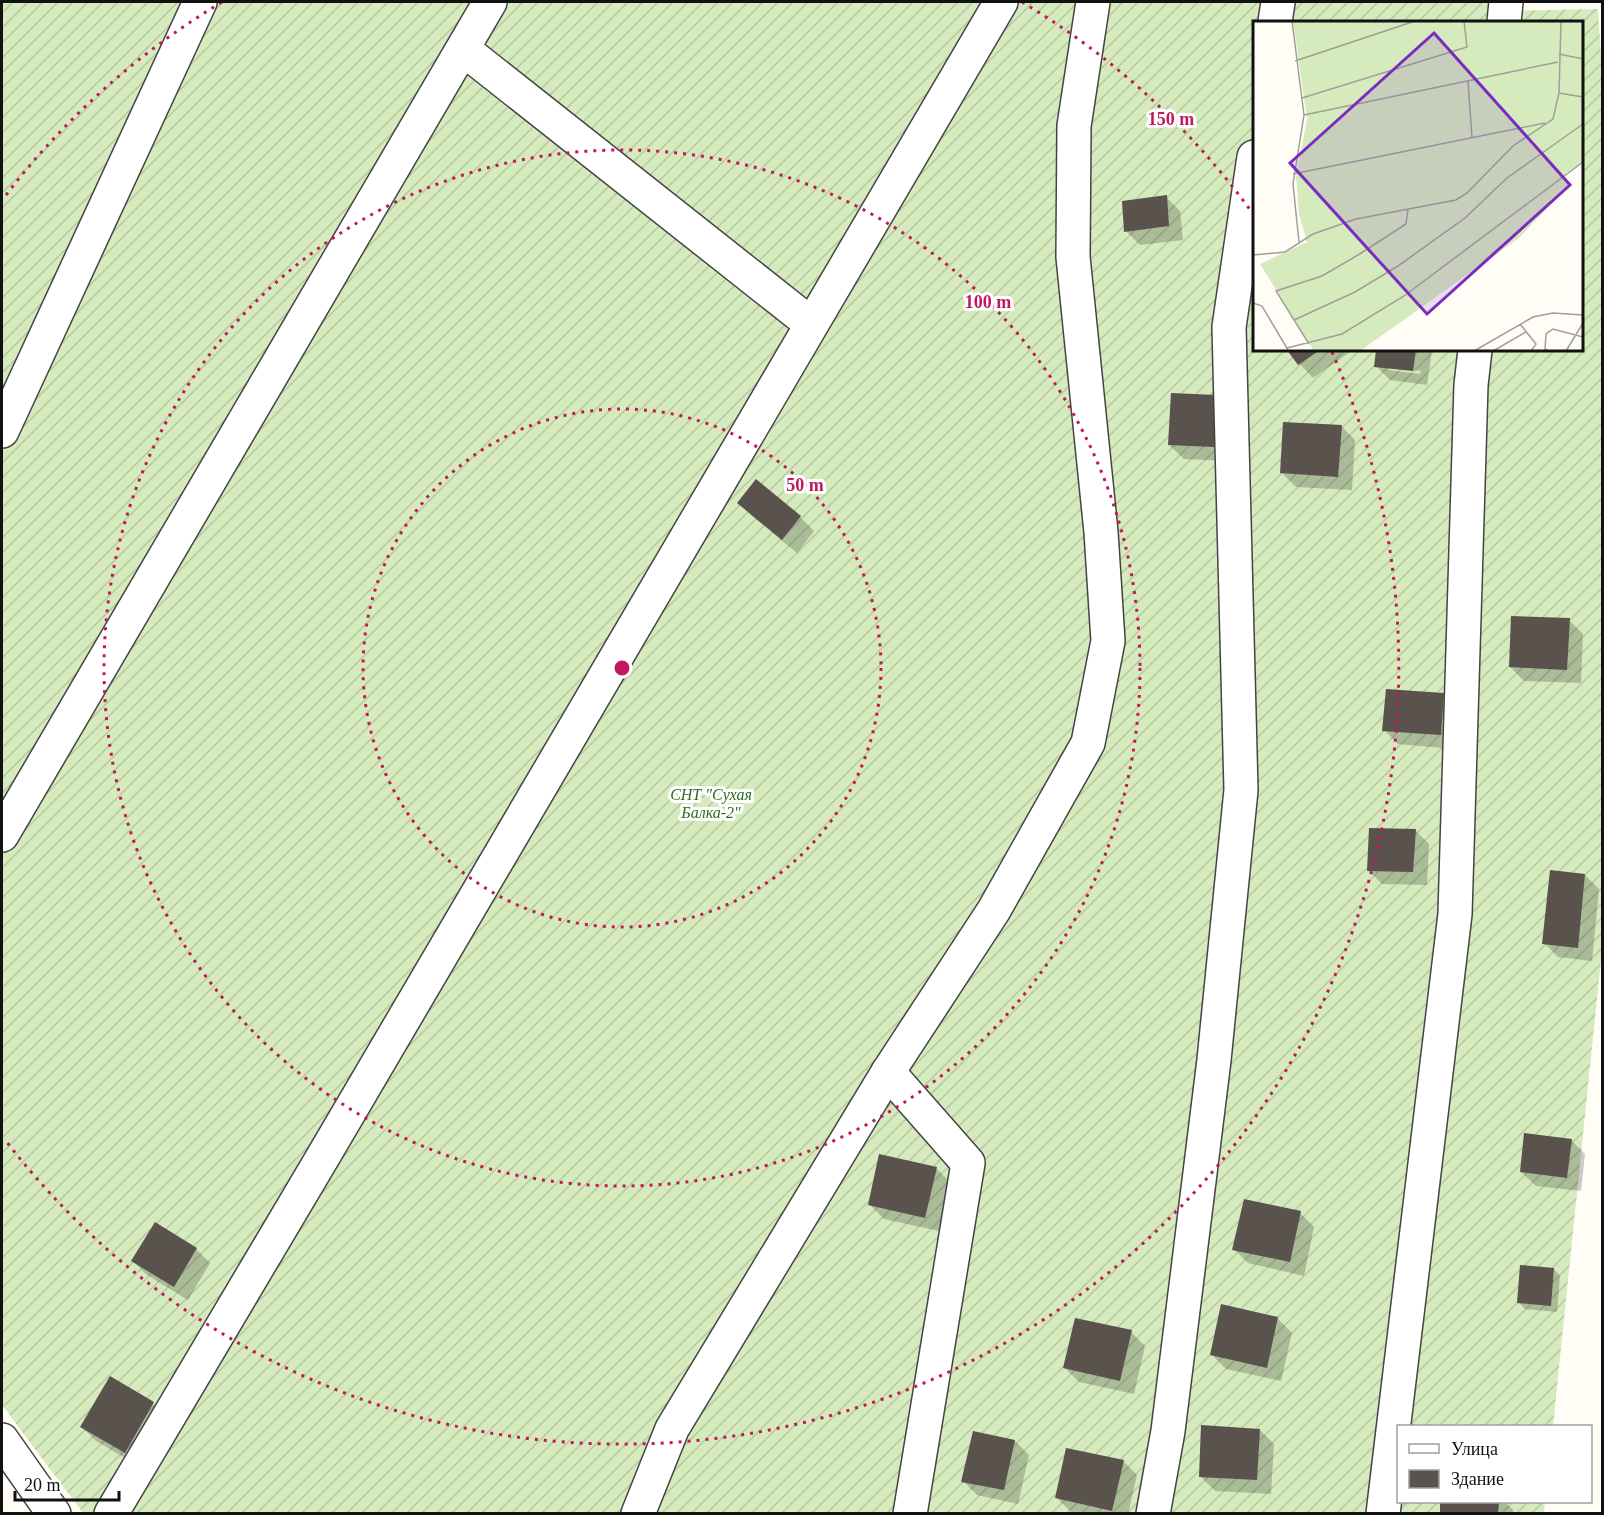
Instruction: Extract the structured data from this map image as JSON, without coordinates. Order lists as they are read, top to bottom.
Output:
{
  "parks": ["СНТ \"Сухая Балка-2\""],
  "legend": ["Улица", "Здание"],
  "scale_bar": "20 m",
  "rings": ["150 m", "100 m", "50 m"]
}
